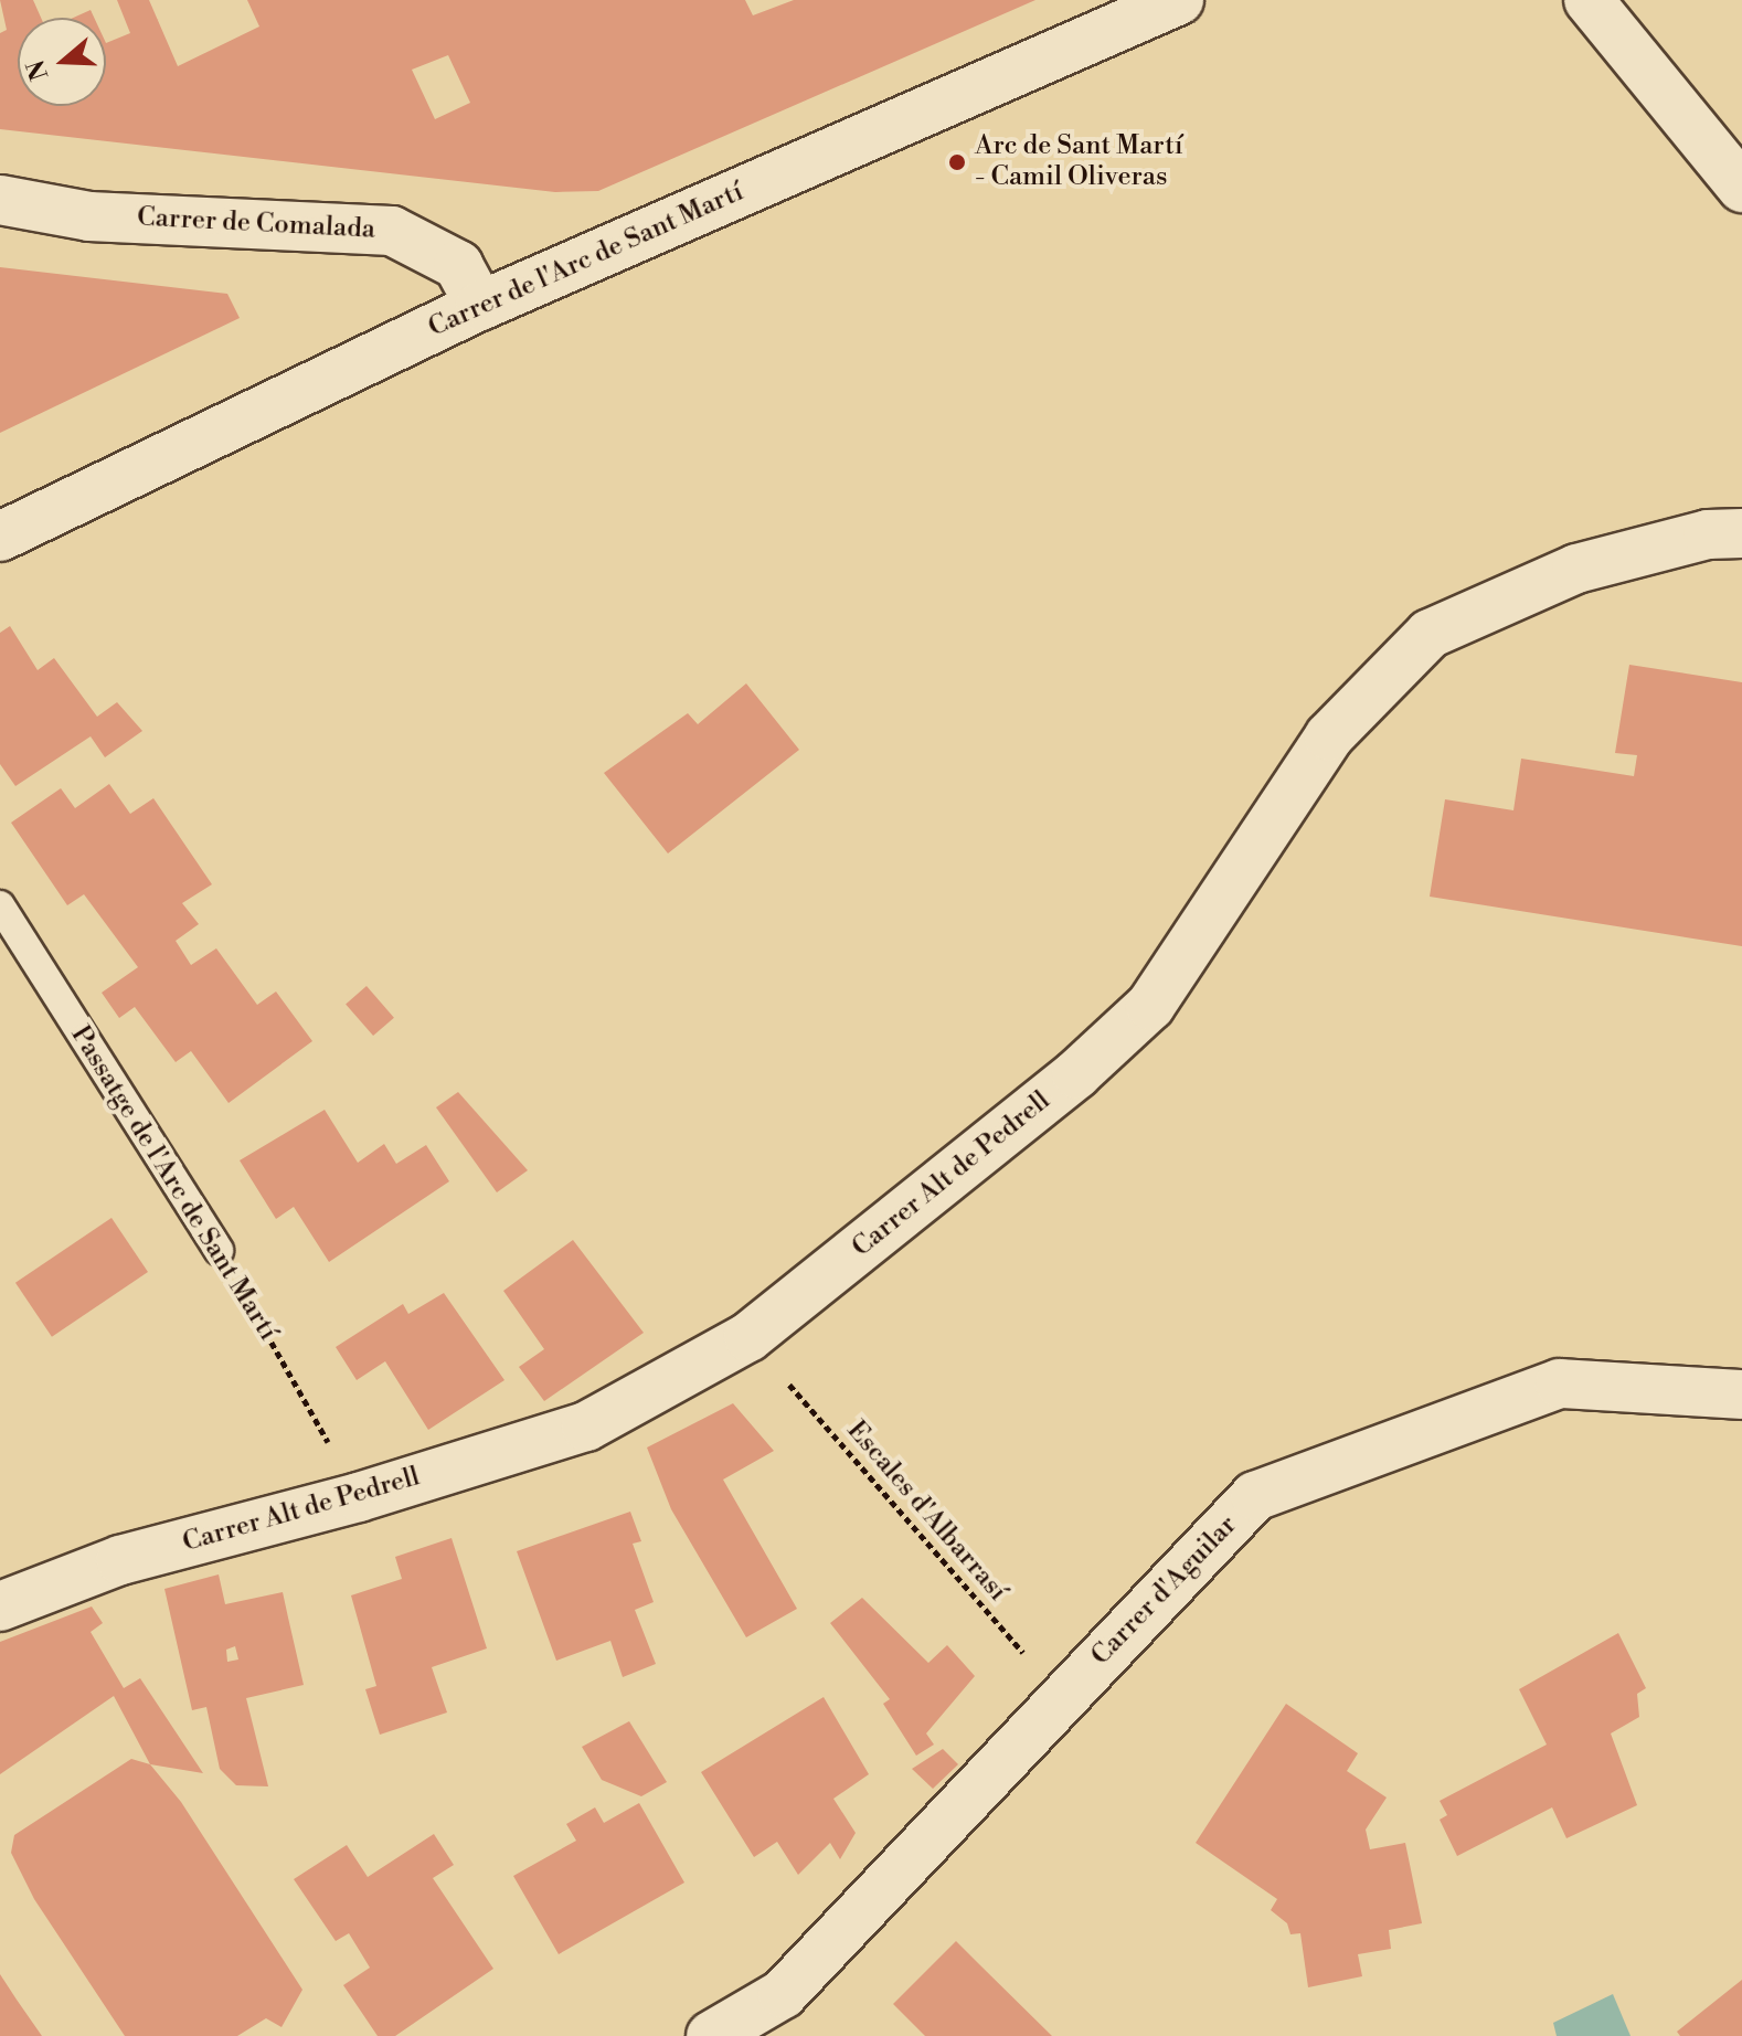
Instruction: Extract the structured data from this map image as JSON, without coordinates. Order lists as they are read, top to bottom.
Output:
{
  "streets": {
    "street": [
      "Carrer de Comalada",
      "Carrer de l'Arc de Sant Martí",
      "Carrer Alt de Pedrell",
      "Carrer d'Aguilar"
    ],
    "lane": ["Passatge de l'Arc de Sant Martí"],
    "path": ["Escales d'Albarrasí"]
  },
  "crossings": [
    ["Carrer de Comalada", "Carrer de l'Arc de Sant Martí"]
  ],
  "places": ["Arc de Sant Martí - Camil Oliveras"],
  "north": "left"
}
